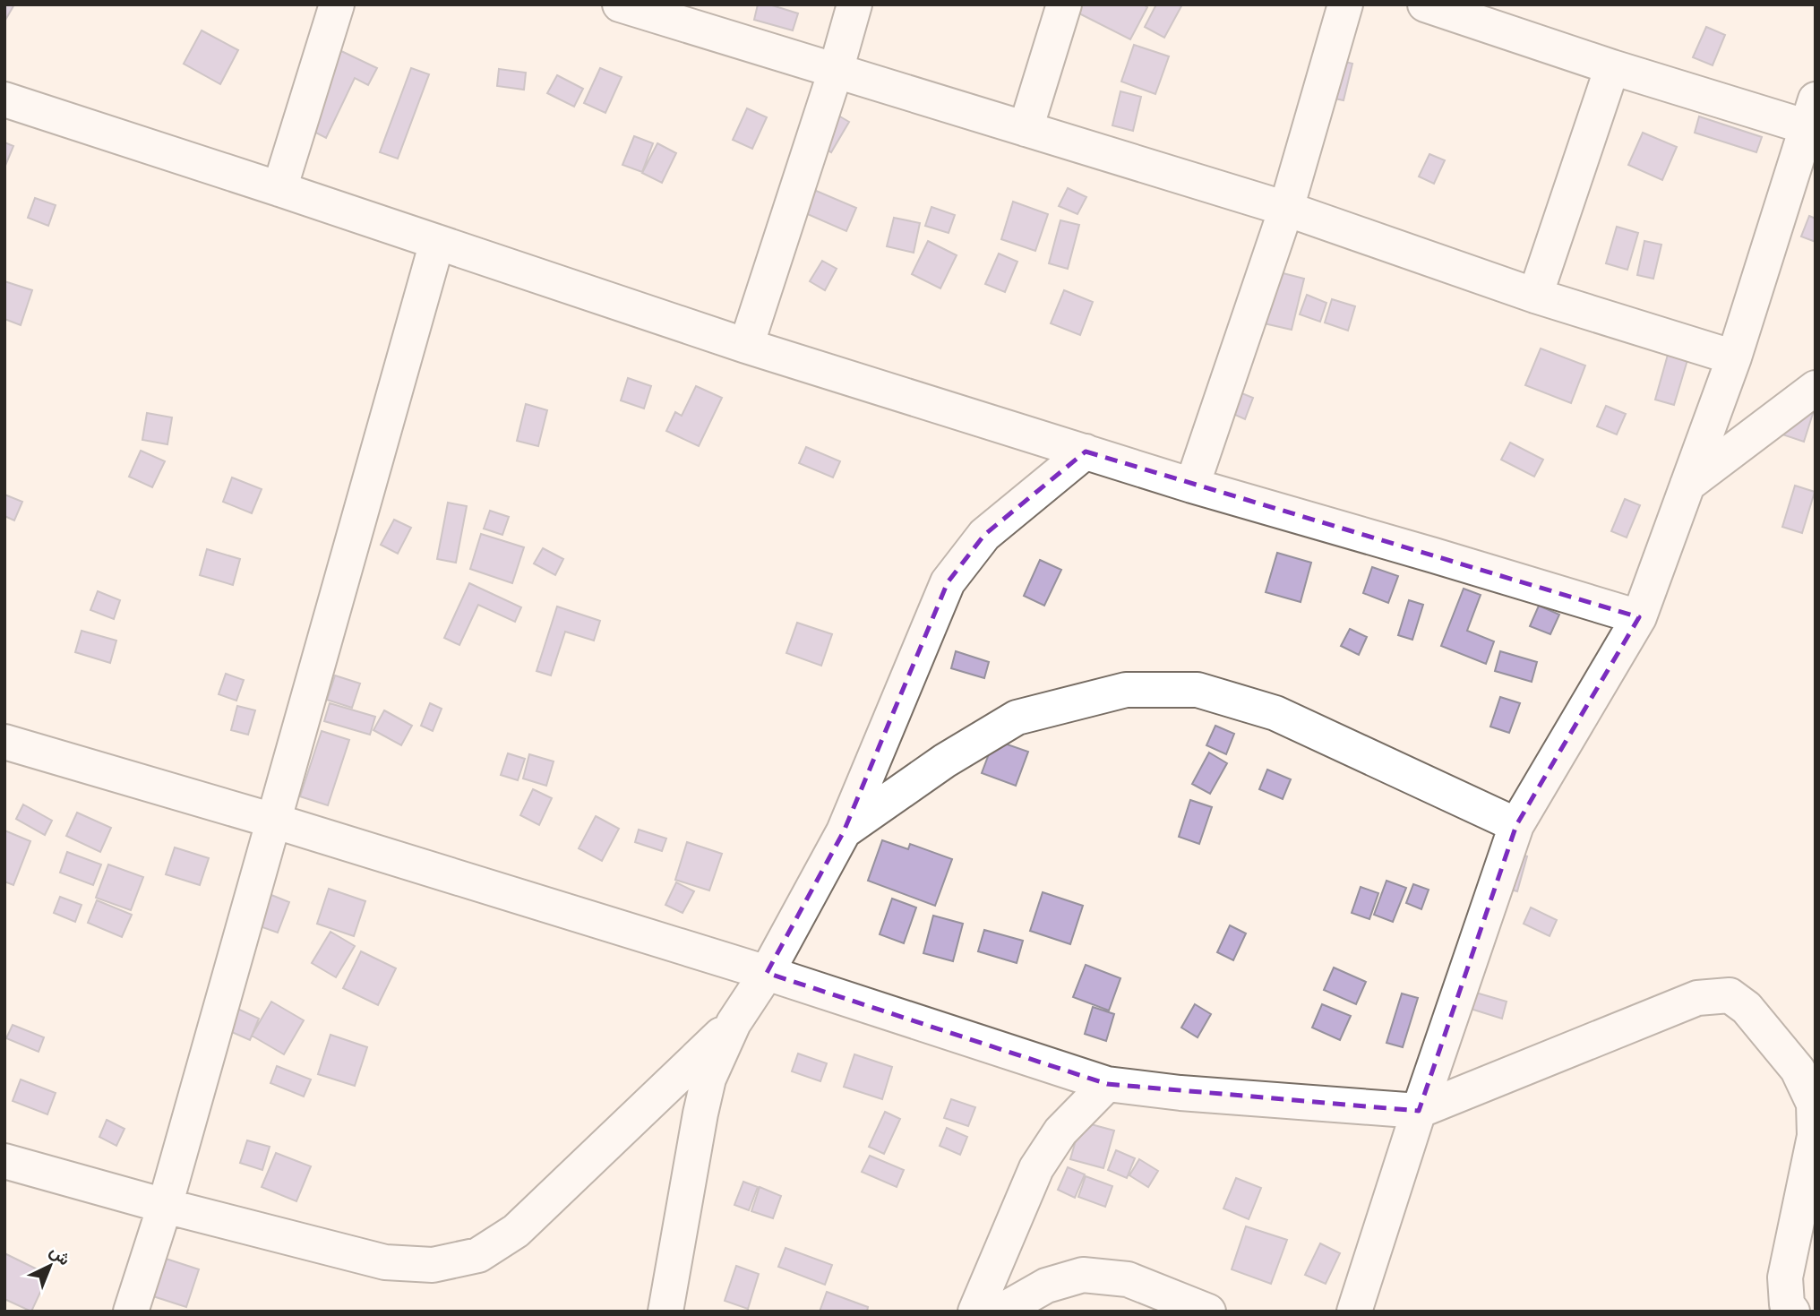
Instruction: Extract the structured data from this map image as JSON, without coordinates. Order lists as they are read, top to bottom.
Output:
{
  "north": "top right"
}
